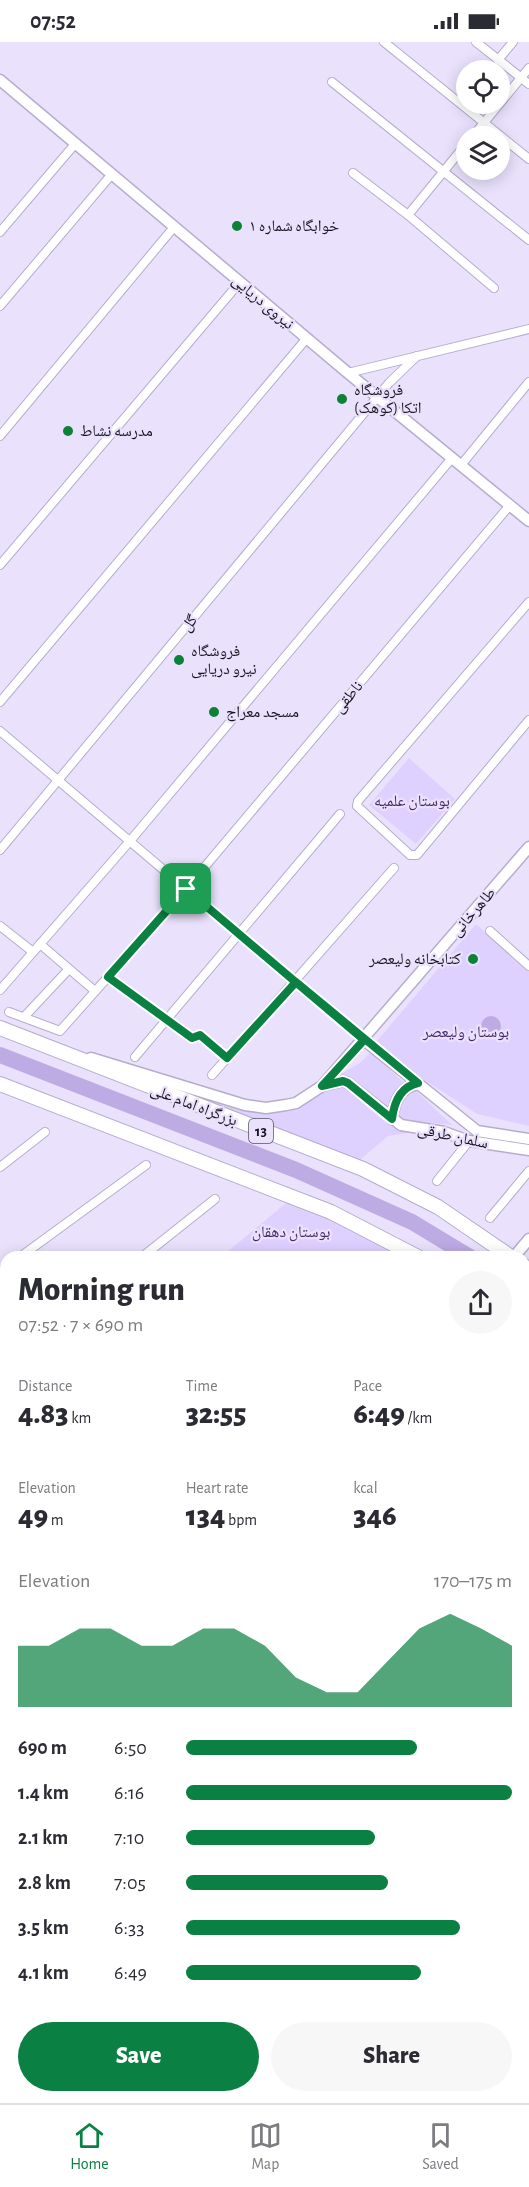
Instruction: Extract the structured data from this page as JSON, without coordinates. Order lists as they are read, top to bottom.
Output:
{
  "streets": {
    "highway": ["بزرگراه امام علی", "13"],
    "main road": ["نیروی دریایی", "طاهرخانی", "سلمان طرقی"],
    "street": ["گل", "ناطقی"]
  },
  "crossings": [
    ["نیروی دریایی", "گل"],
    ["نیروی دریایی", "ناطقی"],
    ["طاهرخانی", "سلمان طرقی"]
  ],
  "parks": ["بوستان علمیه", "بوستان ولیعصر", "بوستان دهقان"],
  "places": [
    "خوابگاه شماره ۱",
    "فروشگاه اتکا (کوهک)",
    "مدرسه نشاط",
    "فروشگاه نیرو دریایی",
    "مسجد معراج",
    "کتابخانه ولیعصر"
  ],
  "page": {
    "status": "07:52",
    "heading": ["Morning run", "07:52 · 7 × 690 m"],
    "stats": [
      ["Distance", "4.83 km"],
      ["Time", "32:55"],
      ["Pace", "6:49 /km"],
      ["Elevation", "49 m"],
      ["Heart rate", "134 bpm"],
      ["kcal", "346"]
    ],
    "chart": ["Elevation", "170–175 m"],
    "list": [
      {
        "name": "690 m",
        "note": "6:50"
      },
      {
        "name": "1.4 km",
        "note": "6:16"
      },
      {
        "name": "2.1 km",
        "note": "7:10"
      },
      {
        "name": "2.8 km",
        "note": "7:05"
      },
      {
        "name": "3.5 km",
        "note": "6:33"
      },
      {
        "name": "4.1 km",
        "note": "6:49"
      }
    ],
    "buttons": ["Save", "Share"],
    "tabs": ["Home", "Map", "Saved"]
  }
}
